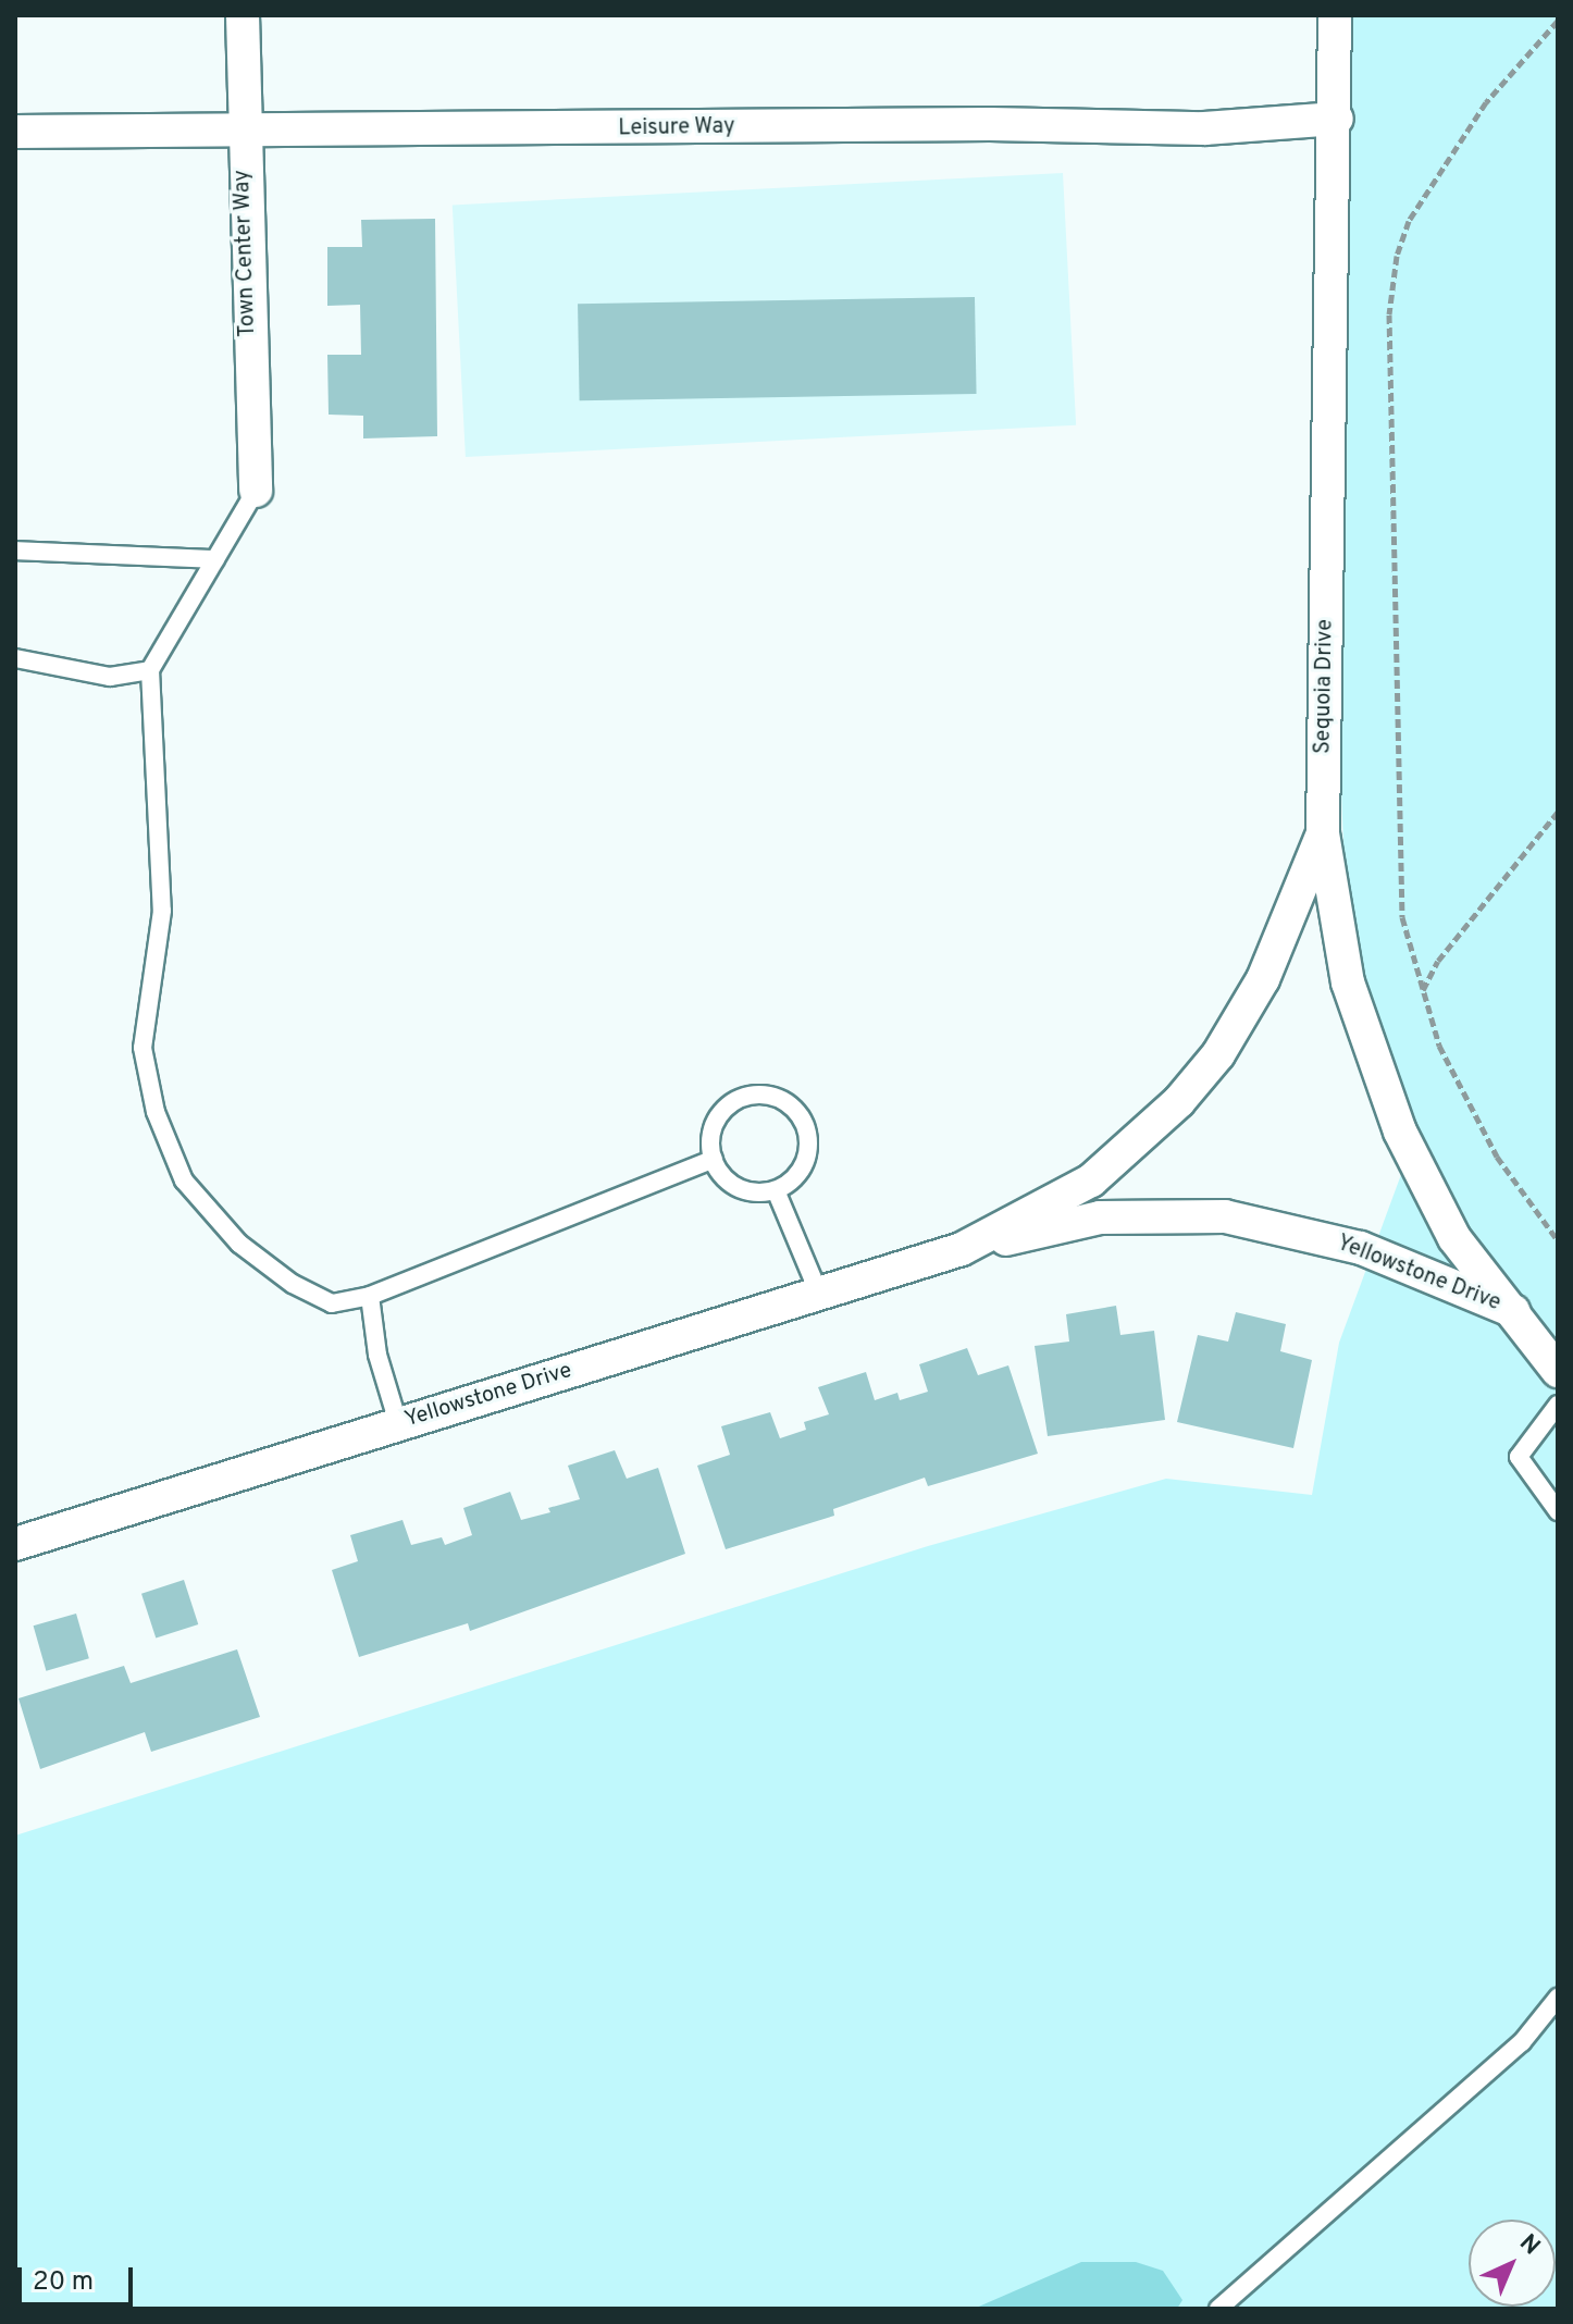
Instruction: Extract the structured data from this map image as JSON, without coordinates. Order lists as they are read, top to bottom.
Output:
{
  "streets": {
    "street": [
      "Leisure Way",
      "Town Center Way",
      "Sequoia Drive",
      "Yellowstone Drive"
    ]
  },
  "crossings": [
    ["Leisure Way", "Town Center Way"],
    ["Leisure Way", "Sequoia Drive"],
    ["Sequoia Drive", "Yellowstone Drive"]
  ],
  "scale_bar": "20 m",
  "north": "top right"
}
